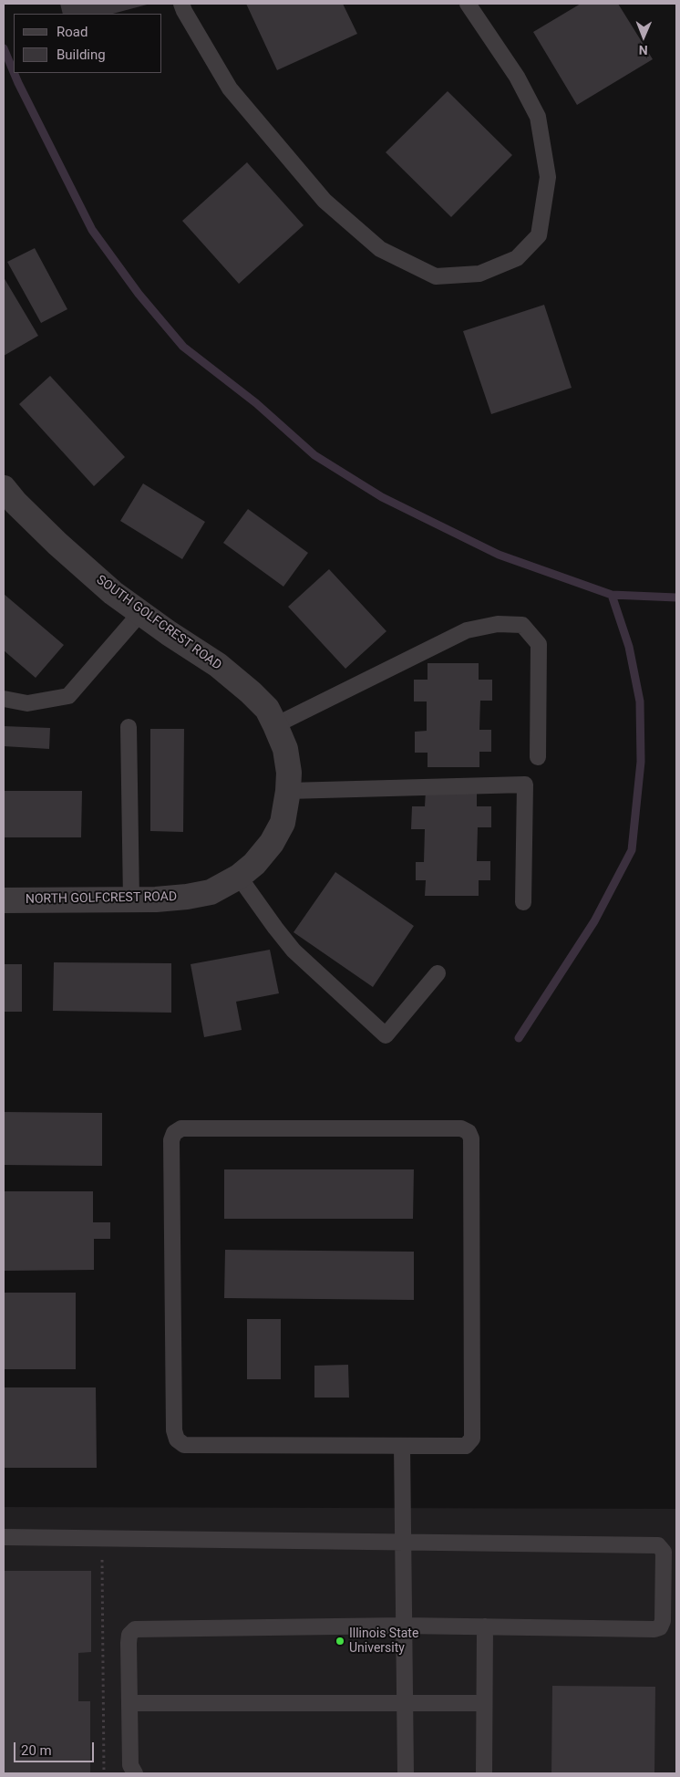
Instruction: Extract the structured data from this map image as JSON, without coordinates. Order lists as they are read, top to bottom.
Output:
{
  "streets": {
    "street": ["SOUTH GOLFCREST ROAD", "NORTH GOLFCREST ROAD"]
  },
  "crossings": [
    ["SOUTH GOLFCREST ROAD", "NORTH GOLFCREST ROAD"]
  ],
  "places": ["Illinois State University"],
  "legend": ["Road", "Building"],
  "scale_bar": "20 m",
  "north": "bottom"
}
